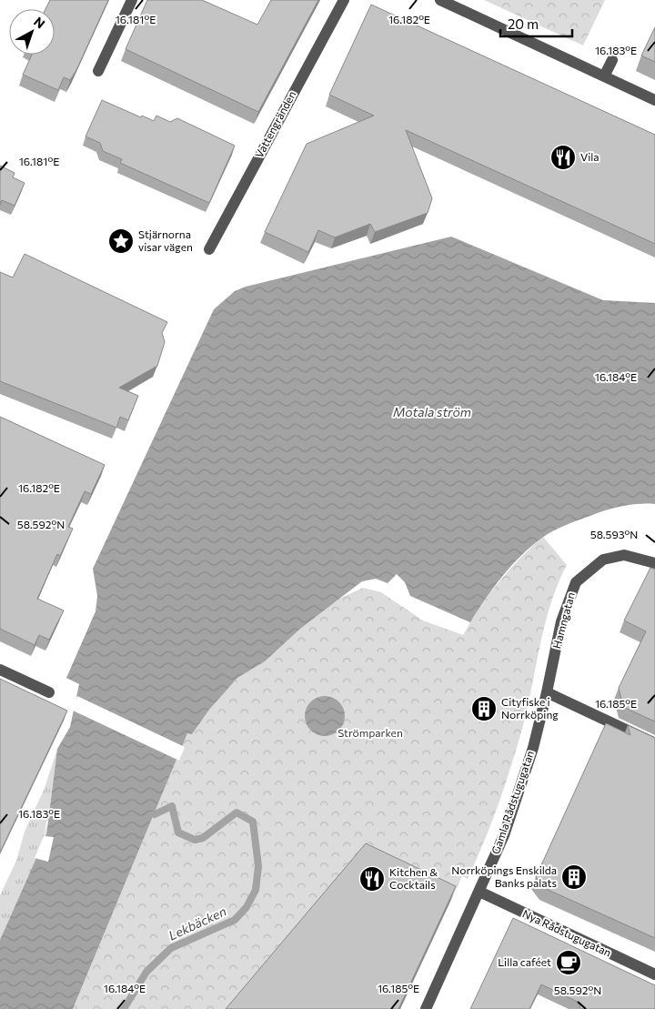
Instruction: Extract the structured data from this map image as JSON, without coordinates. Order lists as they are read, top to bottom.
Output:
{
  "streets": {
    "street": [
      "Vattengränden",
      "Hamngatan",
      "Gamla Rådstugugatan",
      "Nya Rådstugugatan"
    ]
  },
  "crossings": [
    ["Hamngatan", "Gamla Rådstugugatan"],
    ["Gamla Rådstugugatan", "Nya Rådstugugatan"]
  ],
  "water": ["Motala ström", "Lekbäcken"],
  "parks": ["Strömparken"],
  "places": {
    "restaurant": ["Vila", "Kitchen & Cocktails"],
    "place": ["Stjärnorna visar vägen"],
    "building": ["Cityfiske i Norrköping", "Norrköpings Enskilda Banks palats"],
    "cafe": ["Lilla caféet"]
  },
  "scale_bar": "20 m",
  "north": "top right",
  "coordinates": [
    "16.181°E",
    "16.182°E",
    "16.183°E",
    "16.184°E",
    "58.592°N",
    "58.593°N",
    "16.185°E"
  ]
}
